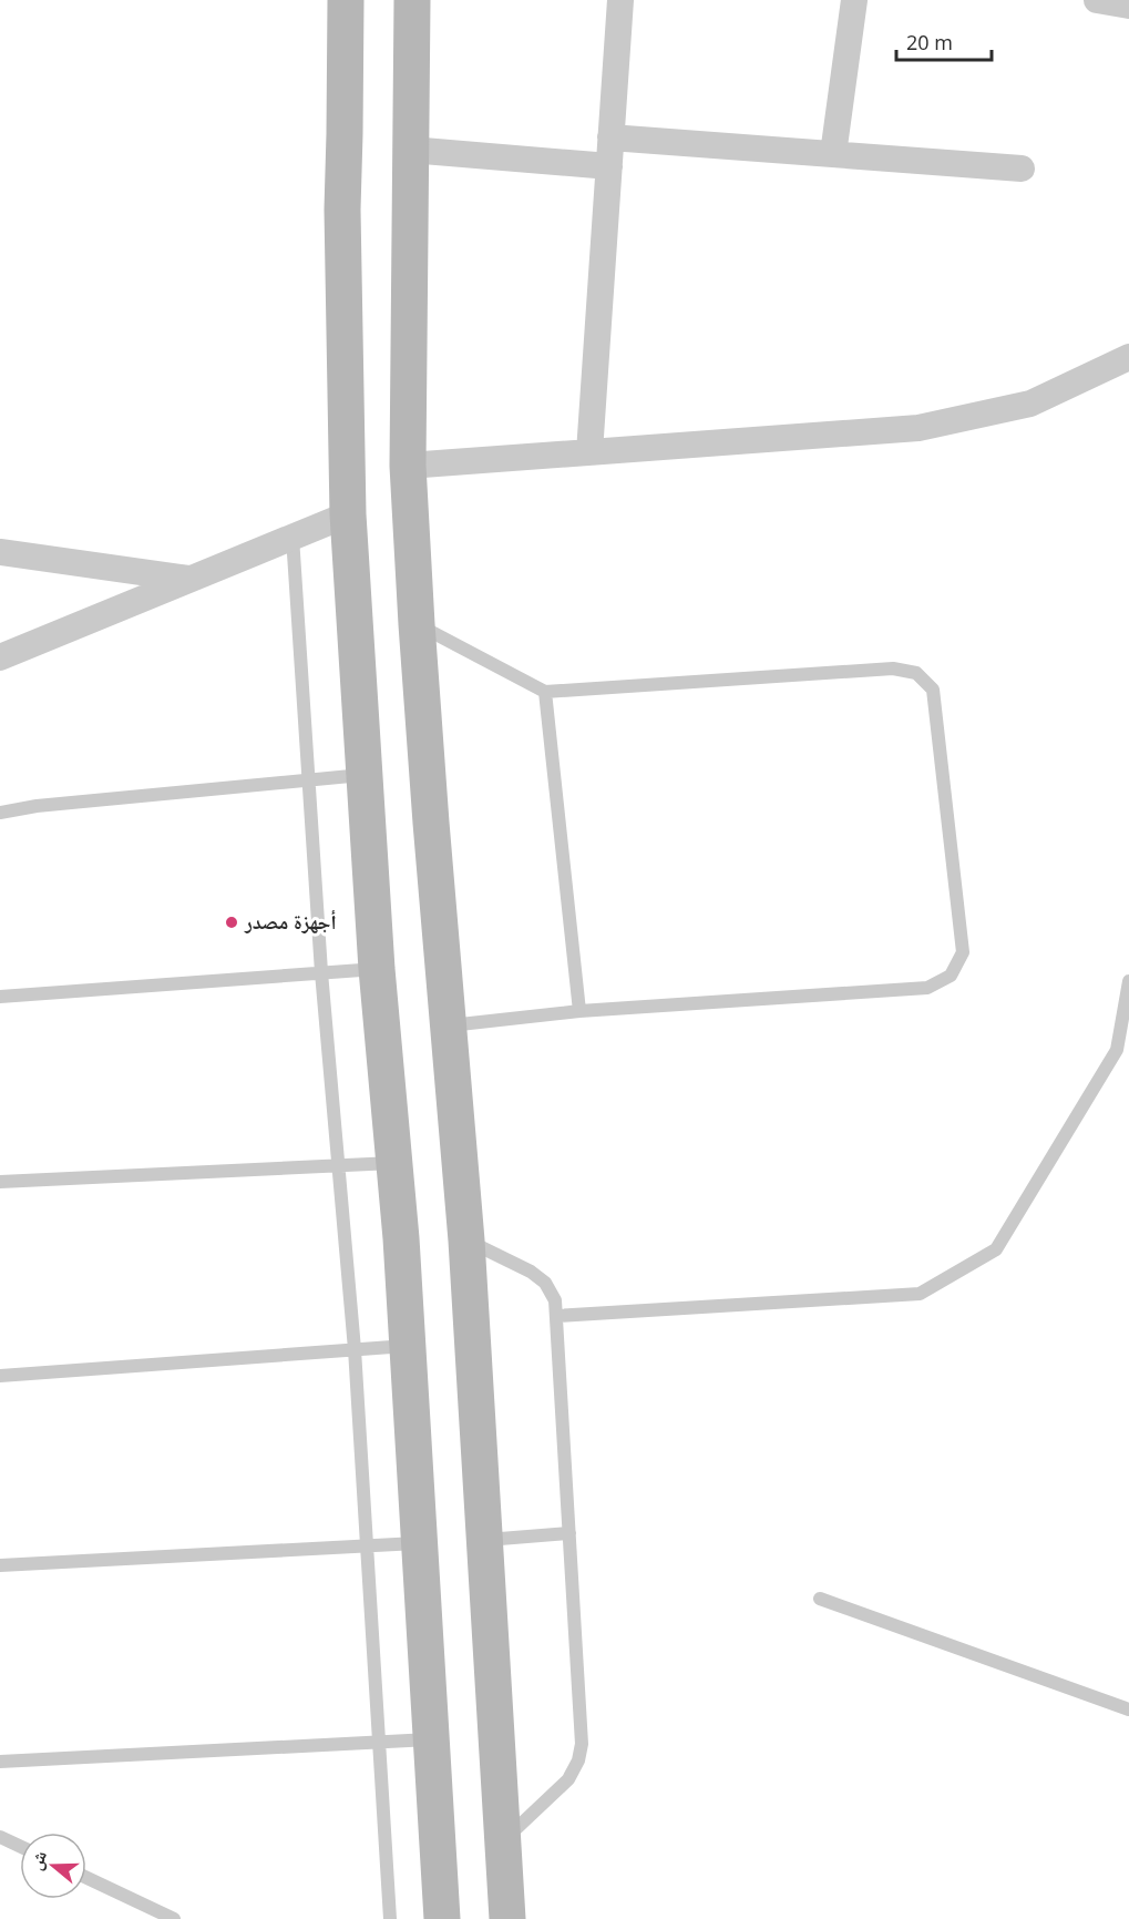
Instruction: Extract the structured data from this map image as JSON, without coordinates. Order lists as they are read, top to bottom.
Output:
{
  "places": ["أجهزة مصدر"],
  "scale_bar": "20 m",
  "north": "left"
}
